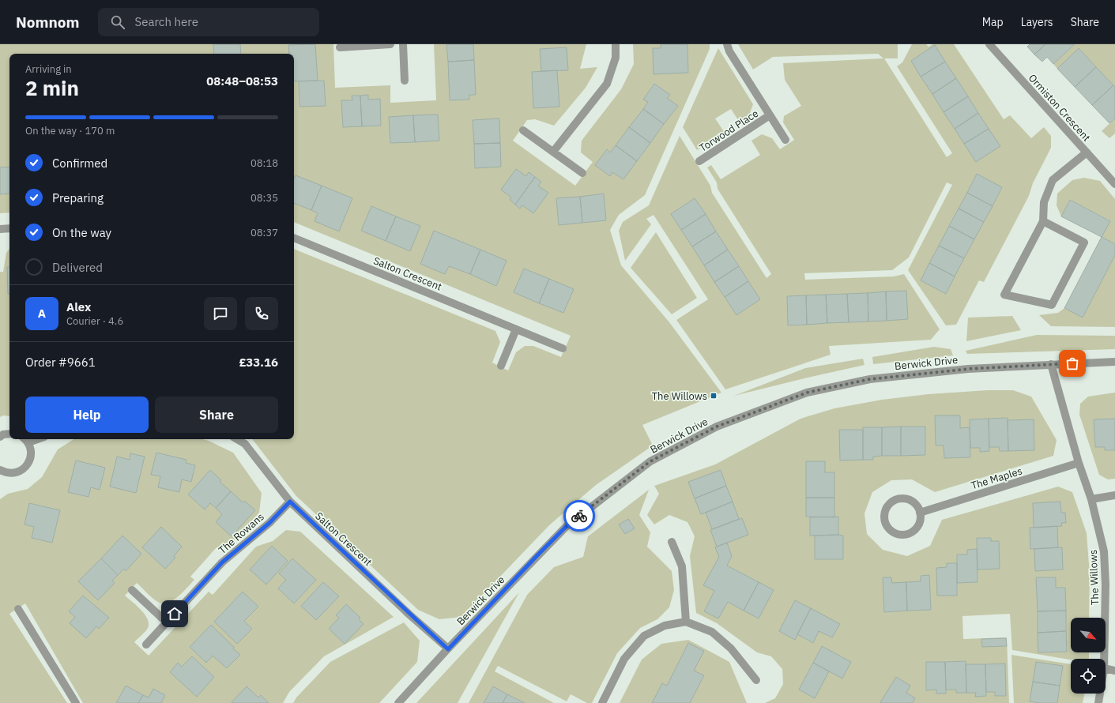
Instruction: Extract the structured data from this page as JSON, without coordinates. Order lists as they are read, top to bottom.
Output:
{
  "streets": {
    "street": [
      "Ormiston Crescent",
      "Torwood Place",
      "Salton Crescent",
      "Berwick Drive",
      "The Maples",
      "The Rowans",
      "The Willows"
    ]
  },
  "crossings": [
    ["Salton Crescent", "Berwick Drive"],
    ["Salton Crescent", "The Rowans"],
    ["Berwick Drive", "The Willows"],
    ["The Maples", "The Willows"]
  ],
  "places": {
    "transit": ["The Willows"]
  },
  "north": "bottom right",
  "page": {
    "header": "Nomnom",
    "search": "Search here",
    "nav": ["Map", "Layers", "Share"],
    "heading": ["2 min", "Arriving in", "08:48–08:53"],
    "panel": [
      "Alex",
      "Courier · 4.6",
      "Order #9661",
      "£33.16"
    ],
    "bar": "On the way · 170 m",
    "list": [
      ["Confirmed", "08:18"],
      ["Preparing", "08:35"],
      ["On the way", "08:37"],
      "Delivered"
    ],
    "round": "A",
    "buttons": ["Help", "Share"]
  }
}
